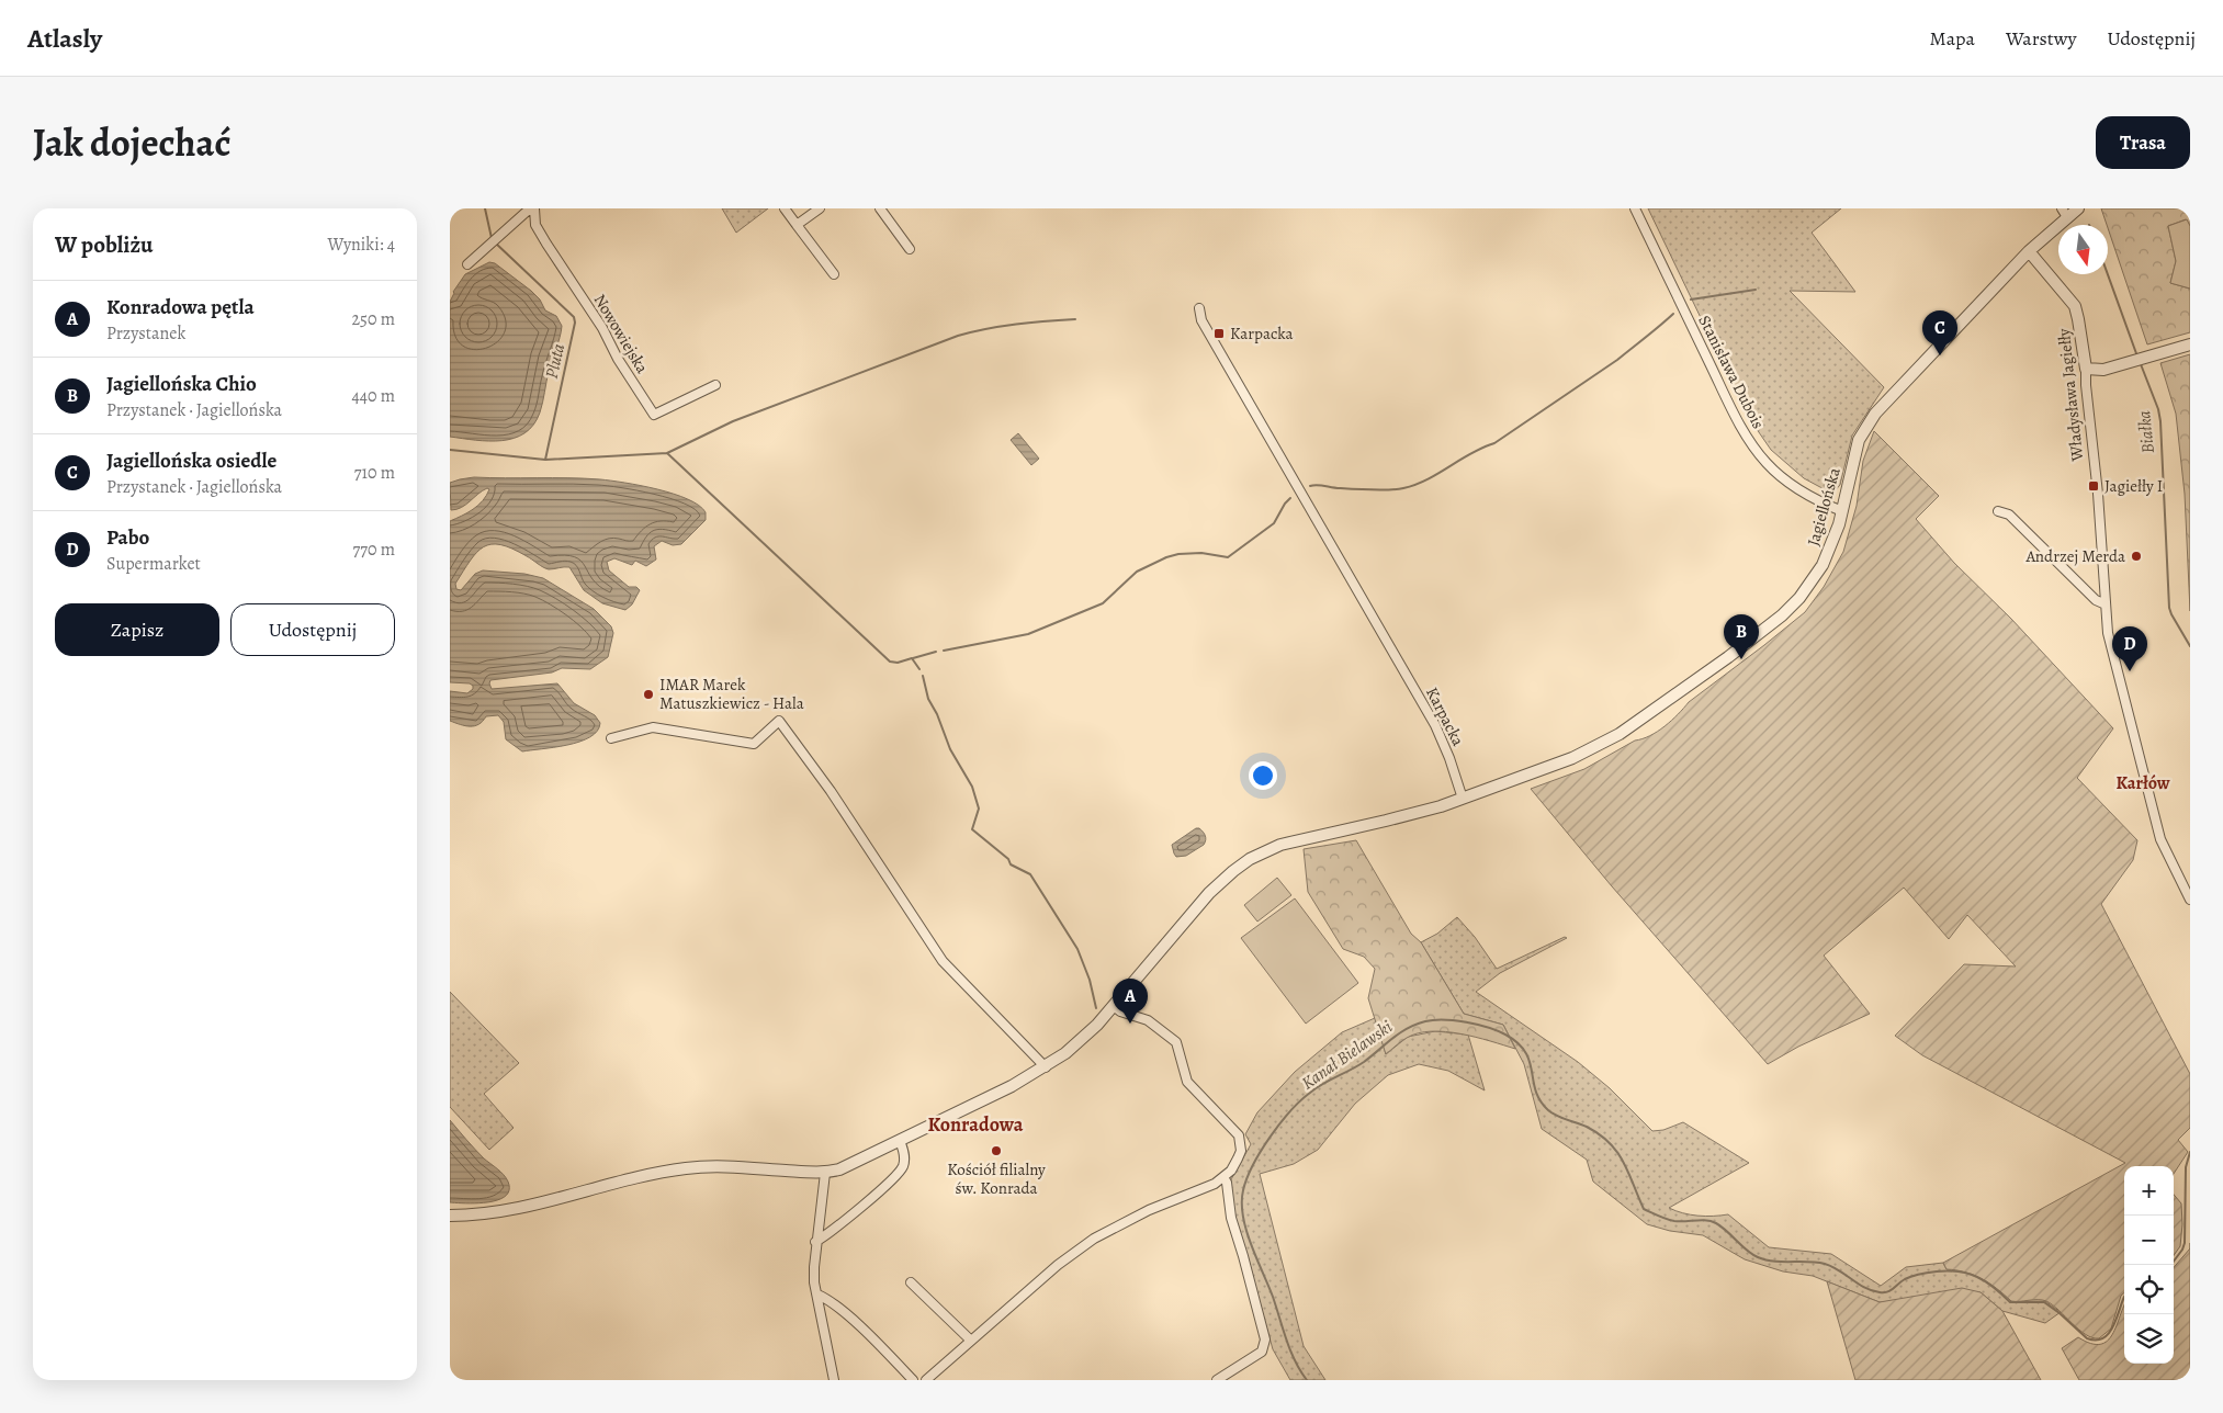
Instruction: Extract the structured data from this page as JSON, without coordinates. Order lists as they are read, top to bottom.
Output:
{
  "streets": {
    "street": [
      "Nowowiejska",
      "Stanisława Dubois",
      "Władysława Jagiełły",
      "Jagiellońska",
      "Karpacka"
    ]
  },
  "crossings": [
    ["Stanisława Dubois", "Jagiellońska"],
    ["Władysława Jagiełły", "Jagiellońska"],
    ["Jagiellońska", "Karpacka"]
  ],
  "districts": ["Karłów", "Konradowa"],
  "water": ["Pluta", "Białka", "Kanał Bielawski"],
  "places": {
    "transit": ["Karpacka", "Jagiełły I"],
    "other": ["Andrzej Merda", "IMAR Marek Matuszkiewicz - Hala", "Kościół filialny św. Konrada"]
  },
  "north": "bottom",
  "page": {
    "header": "Atlasly",
    "nav": ["Mapa", "Warstwy", "Udostępnij"],
    "title": "Jak dojechać",
    "buttons": [
      "Trasa",
      ["Zapisz", "Udostępnij"]
    ],
    "heading": ["W pobliżu", "Wyniki: 4"],
    "list": [
      {
        "mark": "A",
        "name": "Konradowa pętla",
        "note": "Przystanek",
        "value": "250 m"
      },
      {
        "mark": "B",
        "name": "Jagiellońska Chio",
        "note": "Przystanek · Jagiellońska",
        "value": "440 m"
      },
      {
        "mark": "C",
        "name": "Jagiellońska osiedle",
        "note": "Przystanek · Jagiellońska",
        "value": "710 m"
      },
      {
        "mark": "D",
        "name": "Pabo",
        "note": "Supermarket",
        "value": "770 m"
      }
    ],
    "pins": [
      "C",
      "B",
      "D",
      "A"
    ],
    "map_buttons": ["+", "−"]
  }
}
